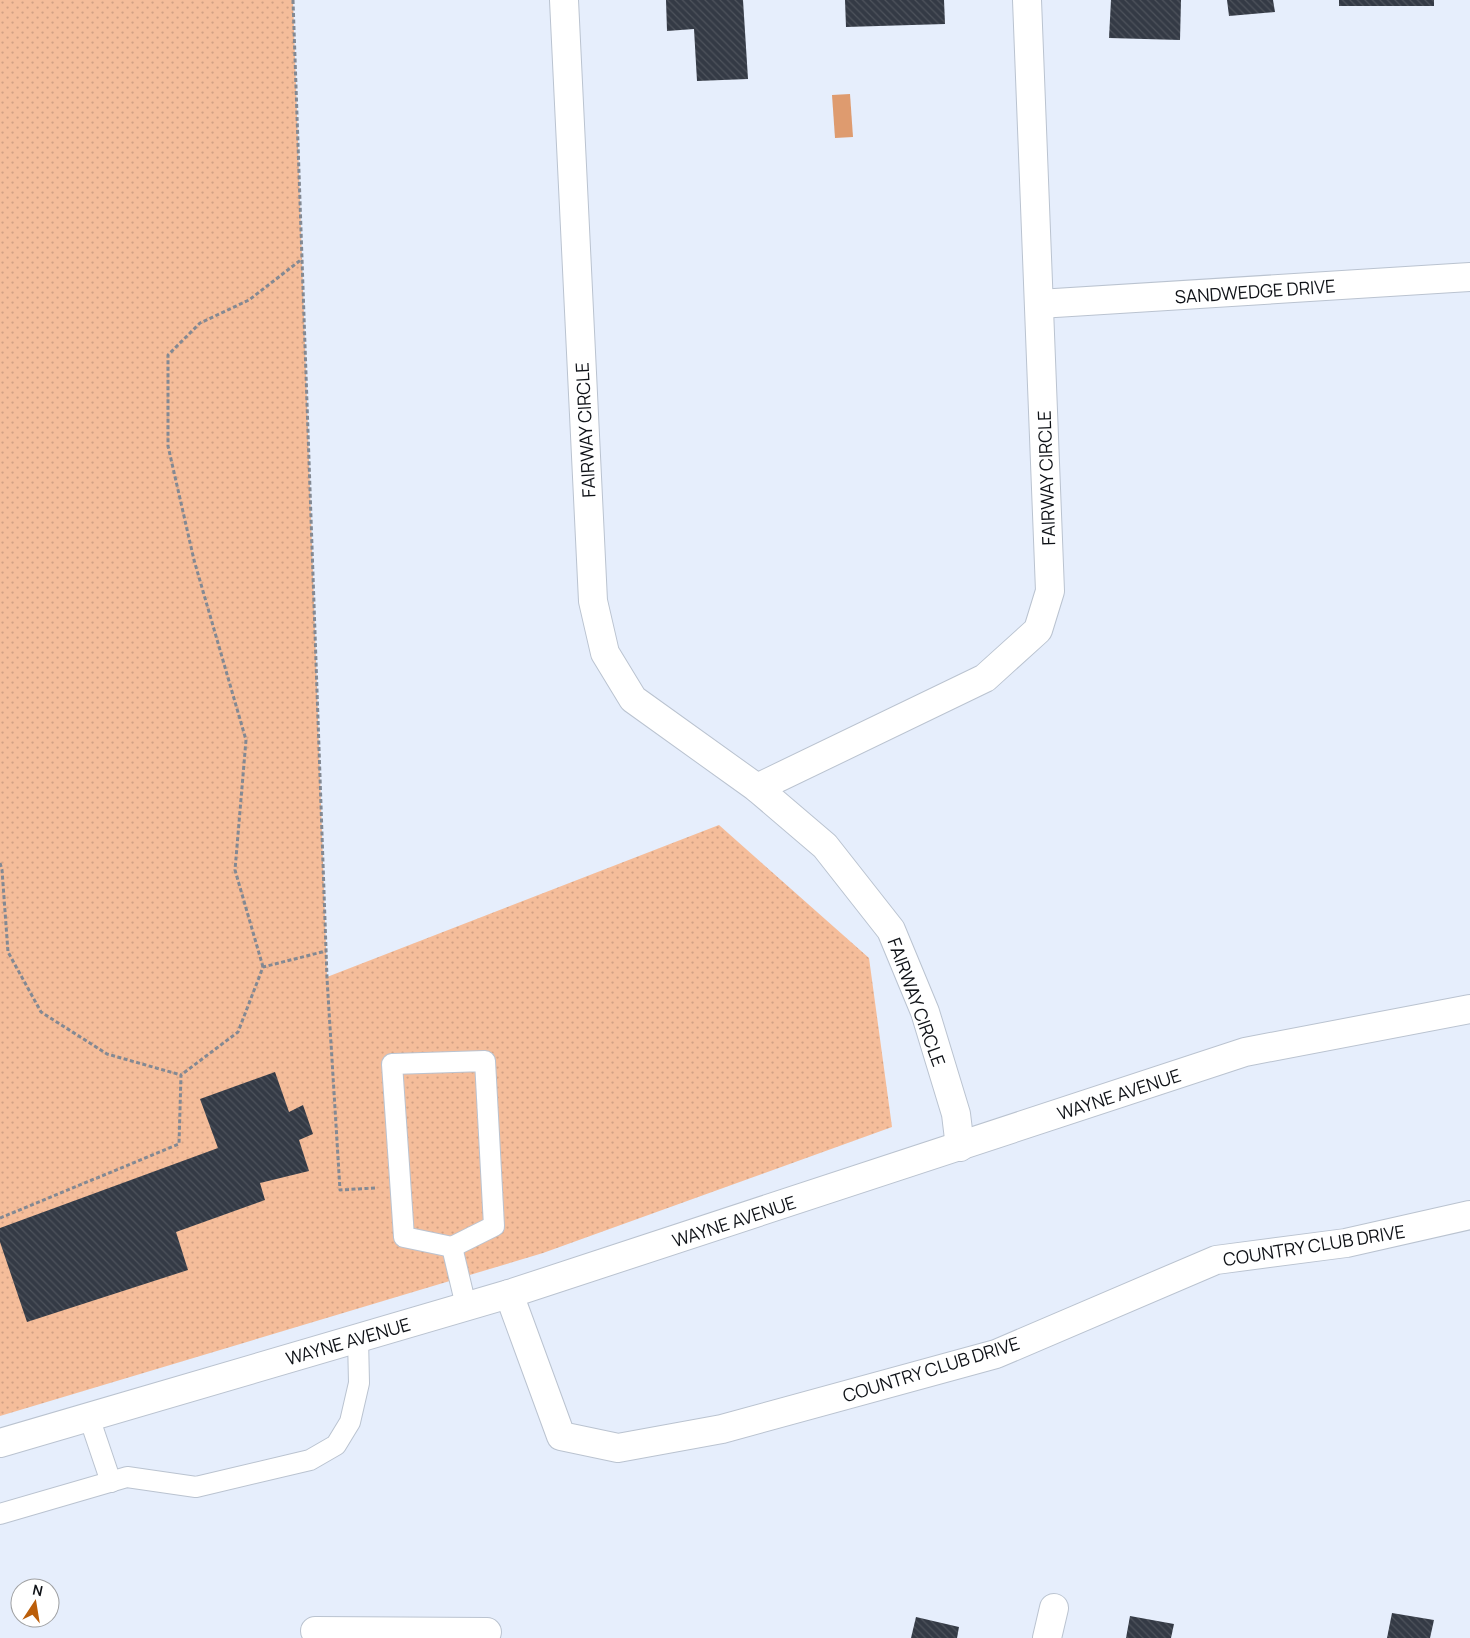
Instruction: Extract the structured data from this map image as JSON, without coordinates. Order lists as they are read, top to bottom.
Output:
{
  "streets": {
    "street": [
      "SANDWEDGE DRIVE",
      "FAIRWAY CIRCLE",
      "WAYNE AVENUE",
      "COUNTRY CLUB DRIVE"
    ]
  },
  "crossings": [
    ["SANDWEDGE DRIVE", "FAIRWAY CIRCLE"],
    ["FAIRWAY CIRCLE", "WAYNE AVENUE"],
    ["WAYNE AVENUE", "COUNTRY CLUB DRIVE"]
  ],
  "north": "top"
}
